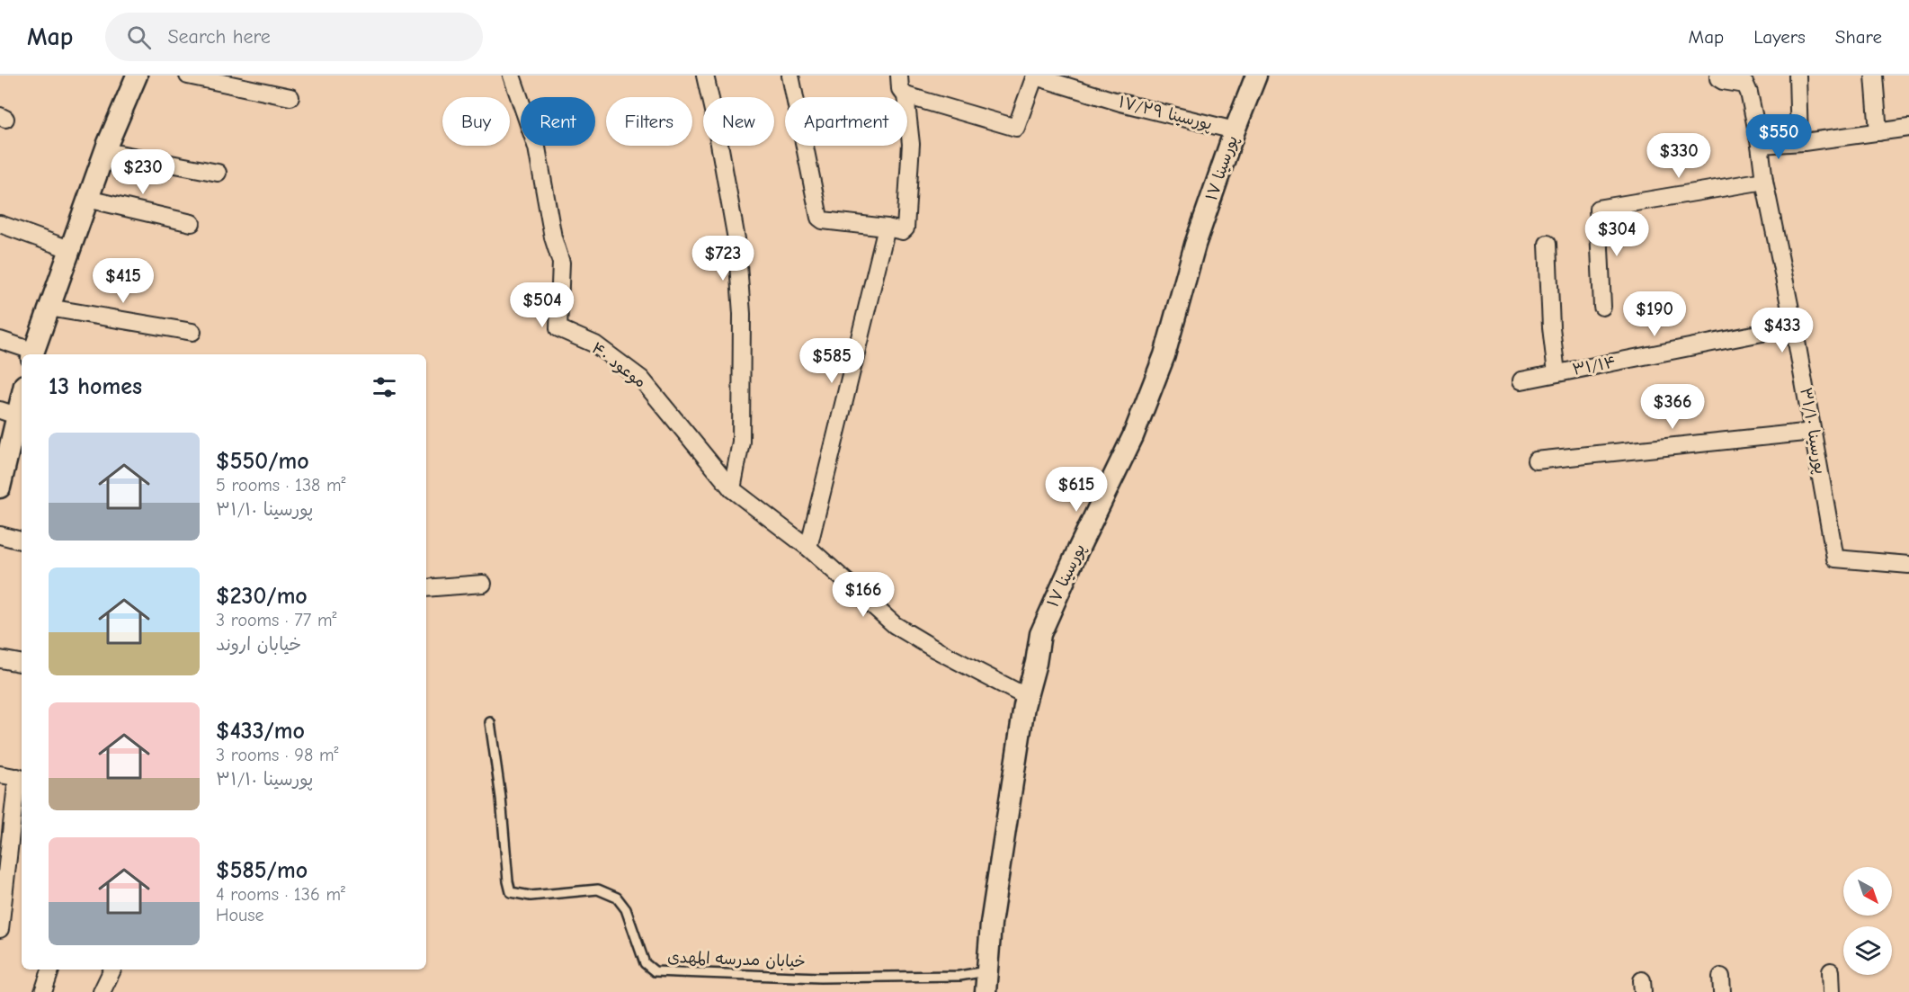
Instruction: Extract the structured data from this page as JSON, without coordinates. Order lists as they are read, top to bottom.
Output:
{
  "streets": {
    "street": [
      "پورسینا ۱۷/۲۹",
      "پورسینا ۱۷",
      "موعود ۴۰",
      "۳۱/۱۴",
      "پورسینا ۳۱/۱۰"
    ],
    "lane": ["خیابان مدرسه المهدی"]
  },
  "crossings": [
    ["پورسینا ۱۷/۲۹", "پورسینا ۱۷"],
    ["پورسینا ۱۷", "خیابان مدرسه المهدی"],
    ["۳۱/۱۴", "پورسینا ۳۱/۱۰"]
  ],
  "north": "bottom right",
  "page": {
    "header": "Map",
    "search": "Search here",
    "nav": ["Map", "Layers", "Share"],
    "chip": [
      "Buy",
      "Rent",
      "Filters",
      "New",
      "Apartment"
    ],
    "price": [
      "$550",
      "$330",
      "$230",
      "$304",
      "$723",
      "$415",
      "$504",
      "$190",
      "$433",
      "$585",
      "$366",
      "$615",
      "$166"
    ],
    "heading": "13 homes",
    "list": [
      {
        "name": "$550/mo",
        "note": "5 rooms · 138 m² · پورسینا ۳۱/۱۰"
      },
      {
        "name": "$230/mo",
        "note": "3 rooms · 77 m² · خیابان اروند"
      },
      {
        "name": "$433/mo",
        "note": "3 rooms · 98 m² · پورسینا ۳۱/۱۰"
      },
      {
        "name": "$585/mo",
        "note": "4 rooms · 136 m² · House"
      }
    ]
  }
}
